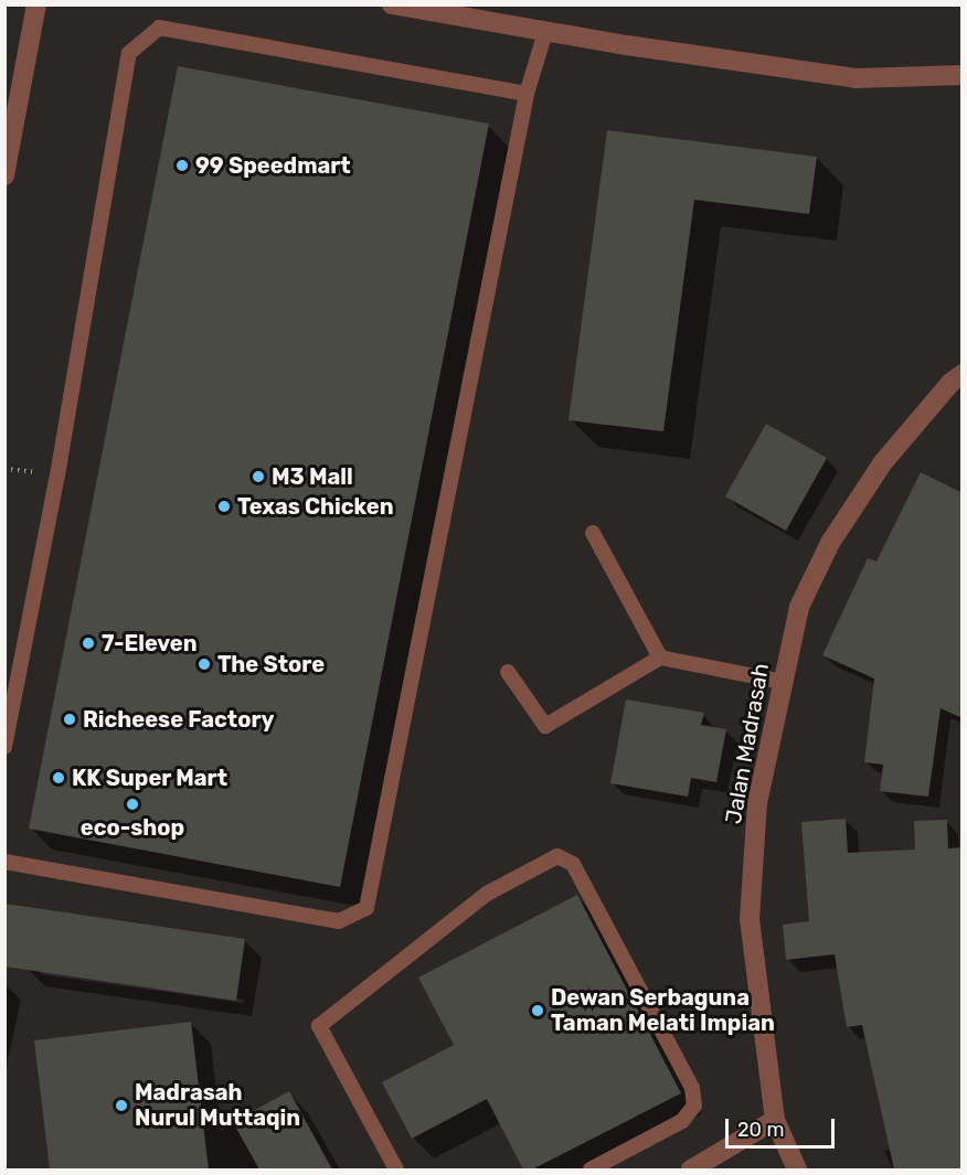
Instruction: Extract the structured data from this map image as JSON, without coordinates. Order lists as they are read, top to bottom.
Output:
{
  "streets": {
    "street": ["Jalan Madrasah"]
  },
  "places": [
    "99 Speedmart",
    "M3 Mall",
    "Texas Chicken",
    "7-Eleven",
    "The Store",
    "Richeese Factory",
    "KK Super Mart",
    "eco-shop",
    "Dewan Serbaguna Taman Melati Impian",
    "Madrasah Nurul Muttaqin"
  ],
  "scale_bar": "20 m"
}
